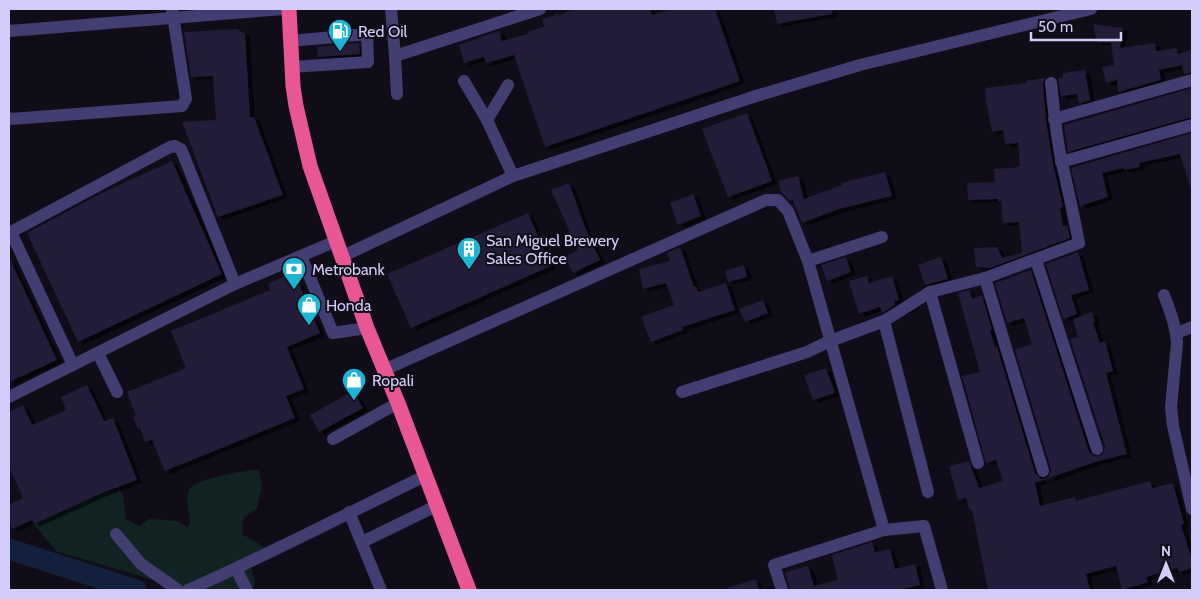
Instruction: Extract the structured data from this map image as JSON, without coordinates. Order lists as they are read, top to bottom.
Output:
{
  "places": {
    "fuel station": ["Red Oil"],
    "building": ["San Miguel Brewery Sales Office"],
    "bank": ["Metrobank"],
    "shop": ["Honda", "Ropali"]
  },
  "scale_bar": "50 m",
  "north": "top"
}
